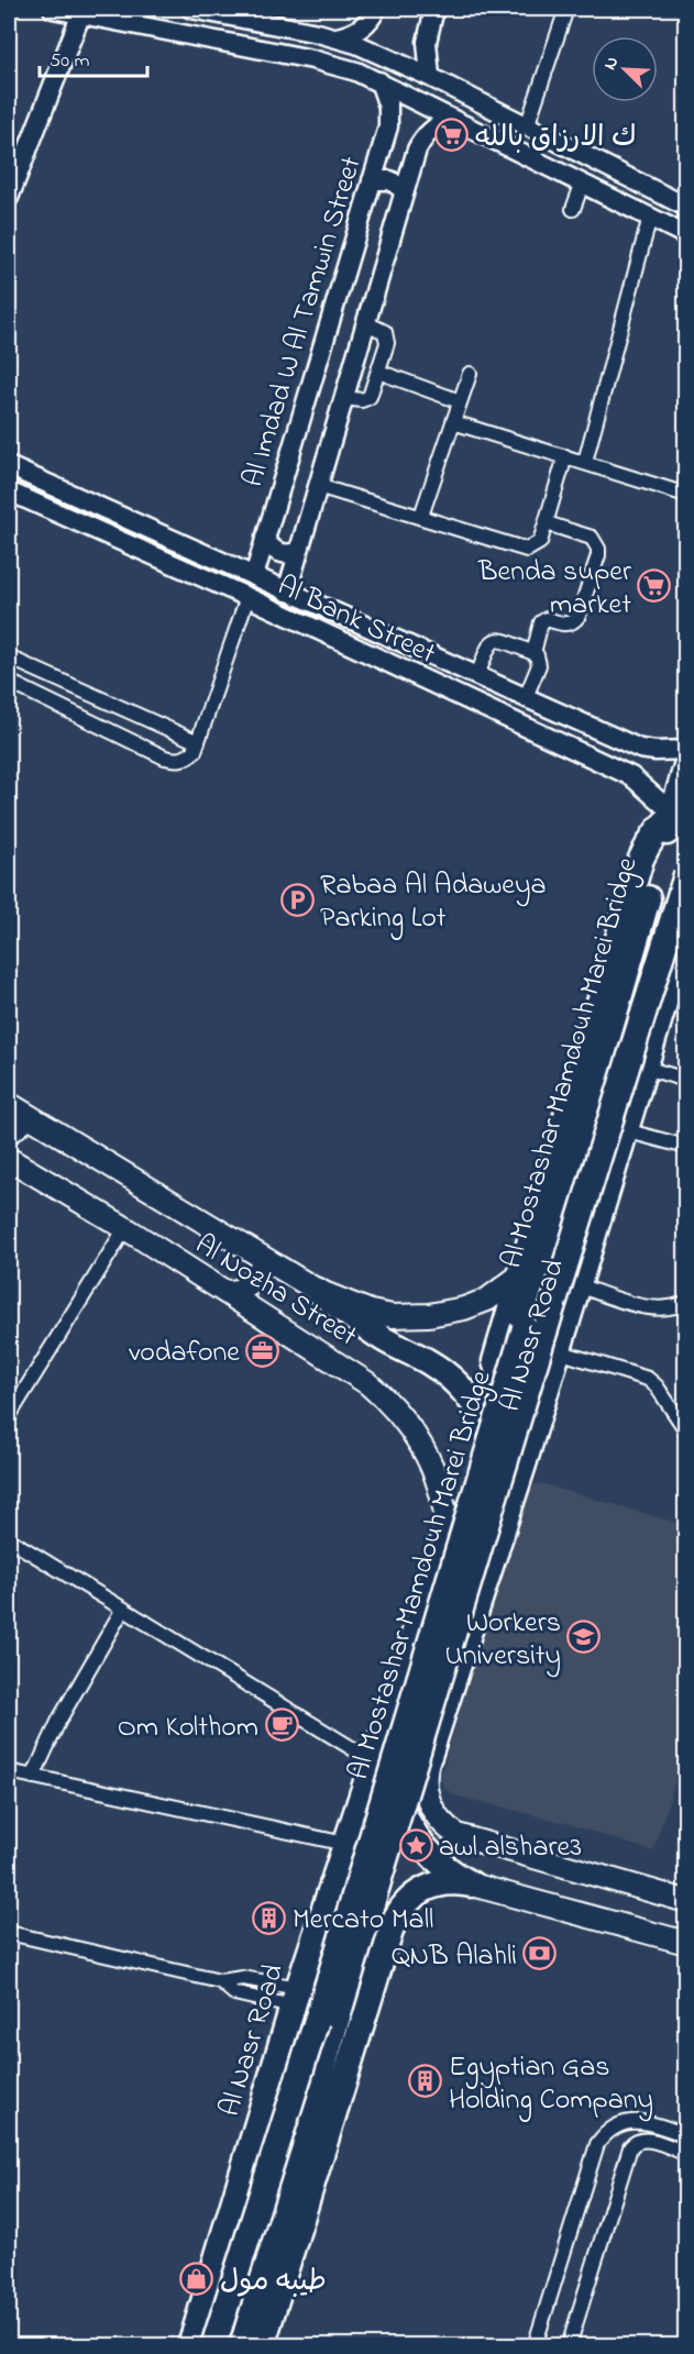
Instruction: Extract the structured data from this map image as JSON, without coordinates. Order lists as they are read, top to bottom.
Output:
{
  "streets": {
    "highway": ["Al Mostashar Mamdouh Marei Bridge", "Al Nasr Road"],
    "main road": ["Al Nozha Street"],
    "street": ["Al Imdad W Al Tamwin Street", "Al Bank Street"]
  },
  "crossings": [
    ["Al Imdad W Al Tamwin Street", "Al Bank Street"],
    ["Al Bank Street", "Al Mostashar Mamdouh Marei Bridge"],
    ["Al Bank Street", "Al Nasr Road"],
    ["Al Mostashar Mamdouh Marei Bridge", "Al Nasr Road"],
    ["Al Nozha Street", "Al Nasr Road"]
  ],
  "places": {
    "supermarket": ["ك الارزاق بالله", "Benda super market"],
    "parking": ["Rabaa Al Adaweya Parking Lot"],
    "office": ["vodafone"],
    "school or university": ["Workers University"],
    "cafe": ["Om Kolthom"],
    "place": ["awl alshare3"],
    "building": ["Mercato Mall", "Egyptian Gas Holding Company"],
    "bank": ["QNB Alahli"],
    "shop": ["طيبه مول"]
  },
  "scale_bar": "50 m",
  "north": "top left"
}
